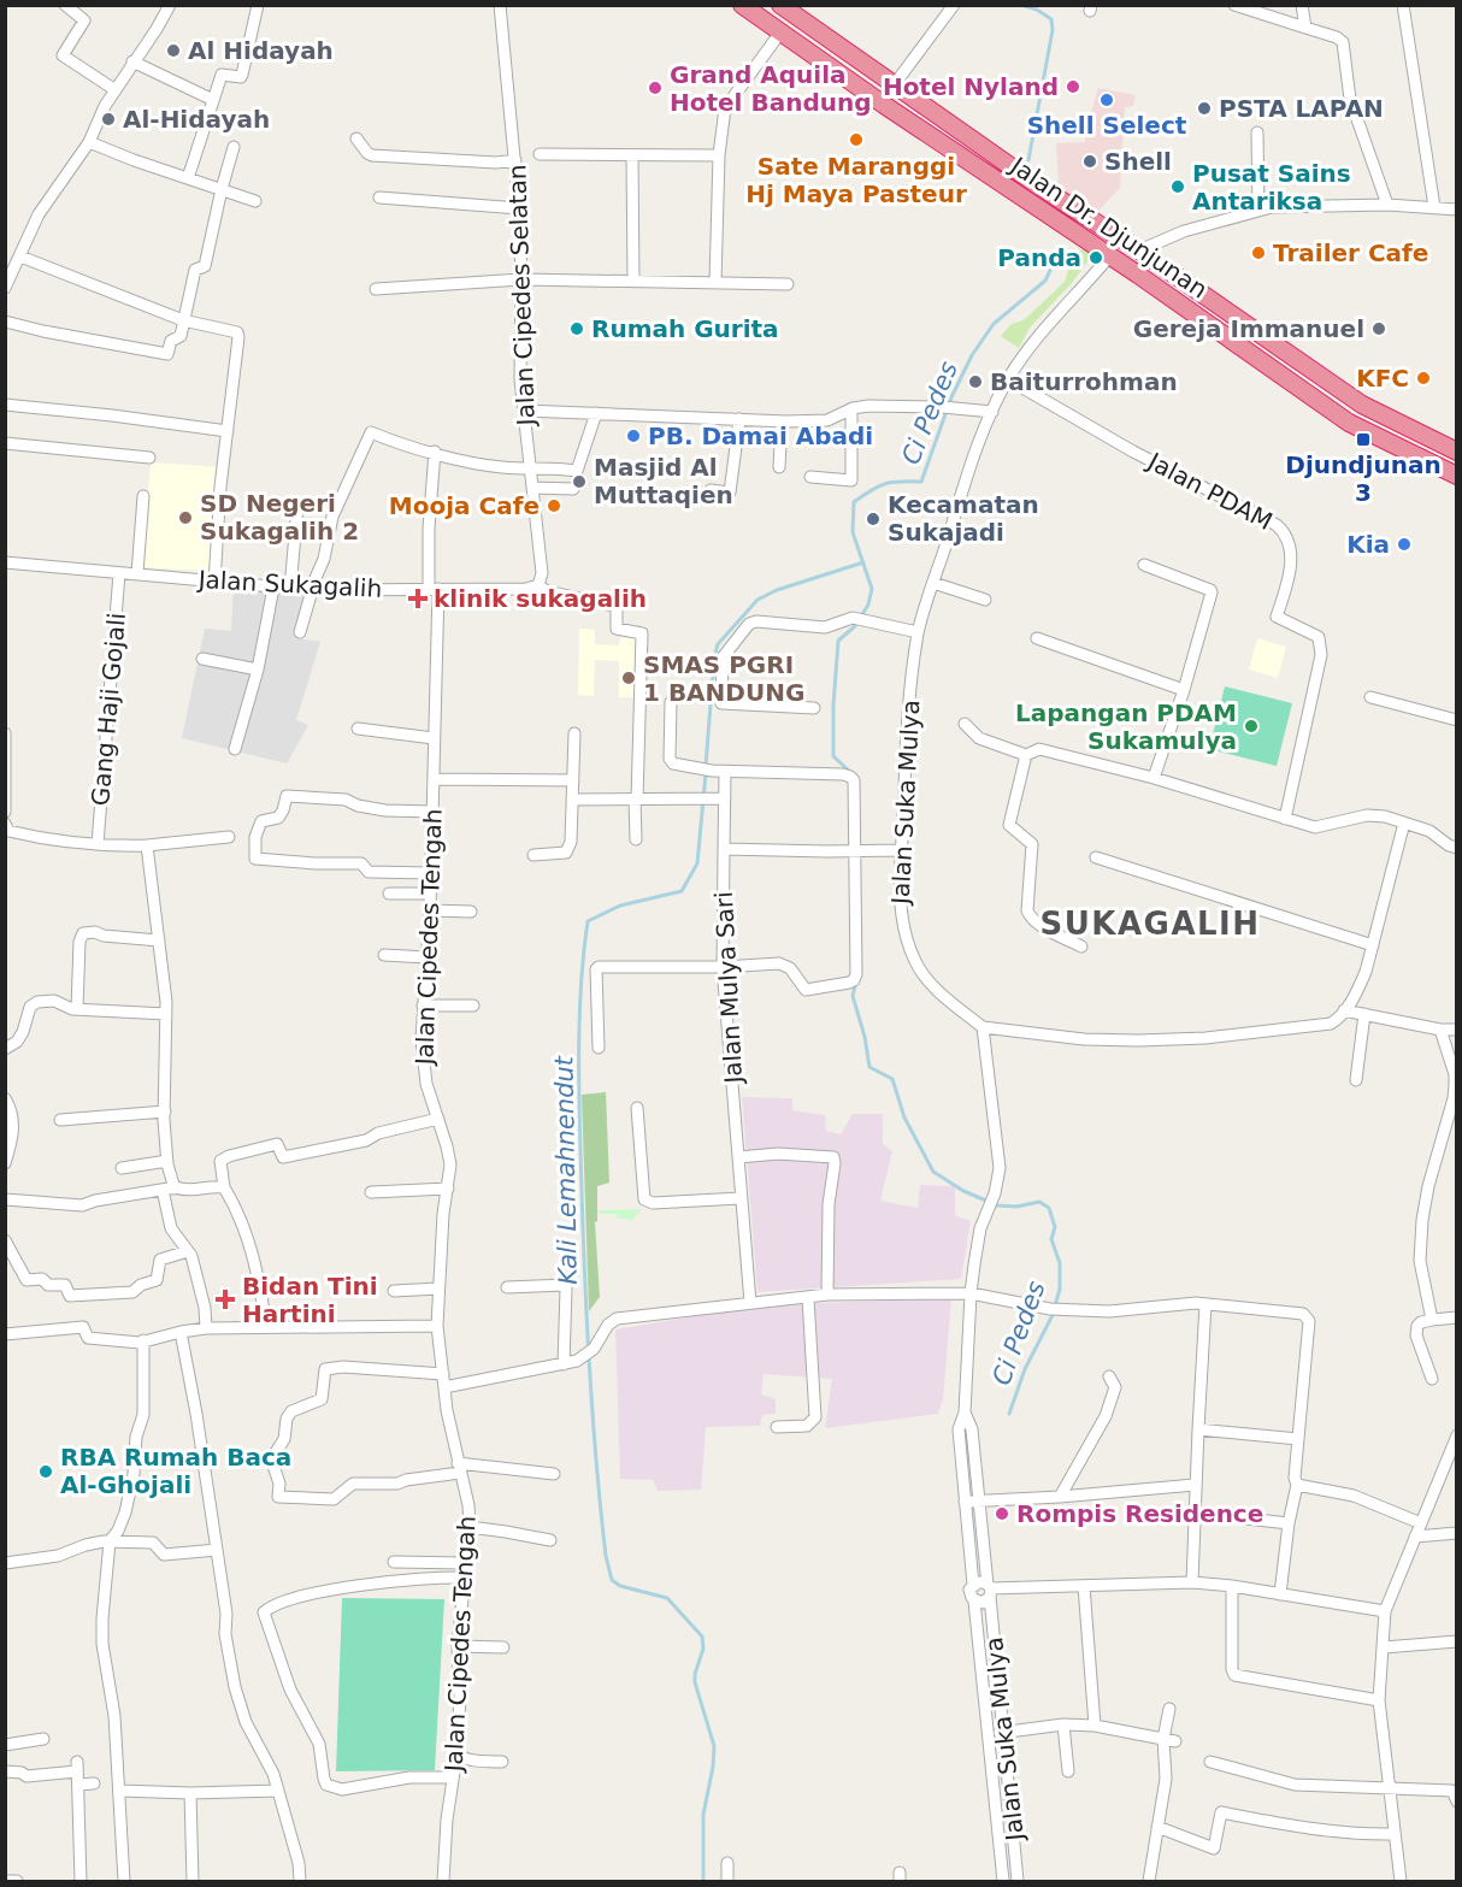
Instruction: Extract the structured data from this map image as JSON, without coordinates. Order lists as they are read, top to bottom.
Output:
{
  "streets": {
    "highway": ["Jalan Dr. Djunjunan"],
    "street": [
      "Jalan Cipedes Selatan",
      "Jalan PDAM",
      "Jalan Sukagalih",
      "Gang Haji Gojali",
      "Jalan Suka Mulya",
      "Jalan Cipedes Tengah",
      "Jalan Mulya Sari"
    ]
  },
  "crossings": [
    ["Jalan Dr. Djunjunan", "Jalan Suka Mulya"],
    ["Jalan Cipedes Selatan", "Jalan Sukagalih"],
    ["Jalan PDAM", "Jalan Suka Mulya"],
    ["Jalan Sukagalih", "Gang Haji Gojali"],
    ["Jalan Sukagalih", "Jalan Cipedes Tengah"]
  ],
  "districts": ["SUKAGALIH"],
  "water": ["Ci Pedes", "Kali Lemahnendut"],
  "places": {
    "other": [
      "Al Hidayah",
      "Hotel Nyland",
      "Grand Aquila Hotel Bandung",
      "Shell Select",
      "PSTA LAPAN",
      "Al-Hidayah",
      "Sate Maranggi Hj Maya Pasteur",
      "Shell",
      "Pusat Sains Antariksa",
      "Trailer Cafe",
      "Panda",
      "Rumah Gurita",
      "Gereja Immanuel",
      "KFC",
      "Baiturrohman",
      "PB. Damai Abadi",
      "Masjid Al Muttaqien",
      "Mooja Cafe",
      "SD Negeri Sukagalih 2",
      "Kecamatan Sukajadi",
      "Kia",
      "SMAS PGRI 1 BANDUNG",
      "Lapangan PDAM Sukamulya",
      "RBA Rumah Baca Al-Ghojali",
      "Rompis Residence"
    ],
    "transit": ["Djundjunan 3"],
    "health": ["klinik sukagalih", "Bidan Tini Hartini"]
  }
}
